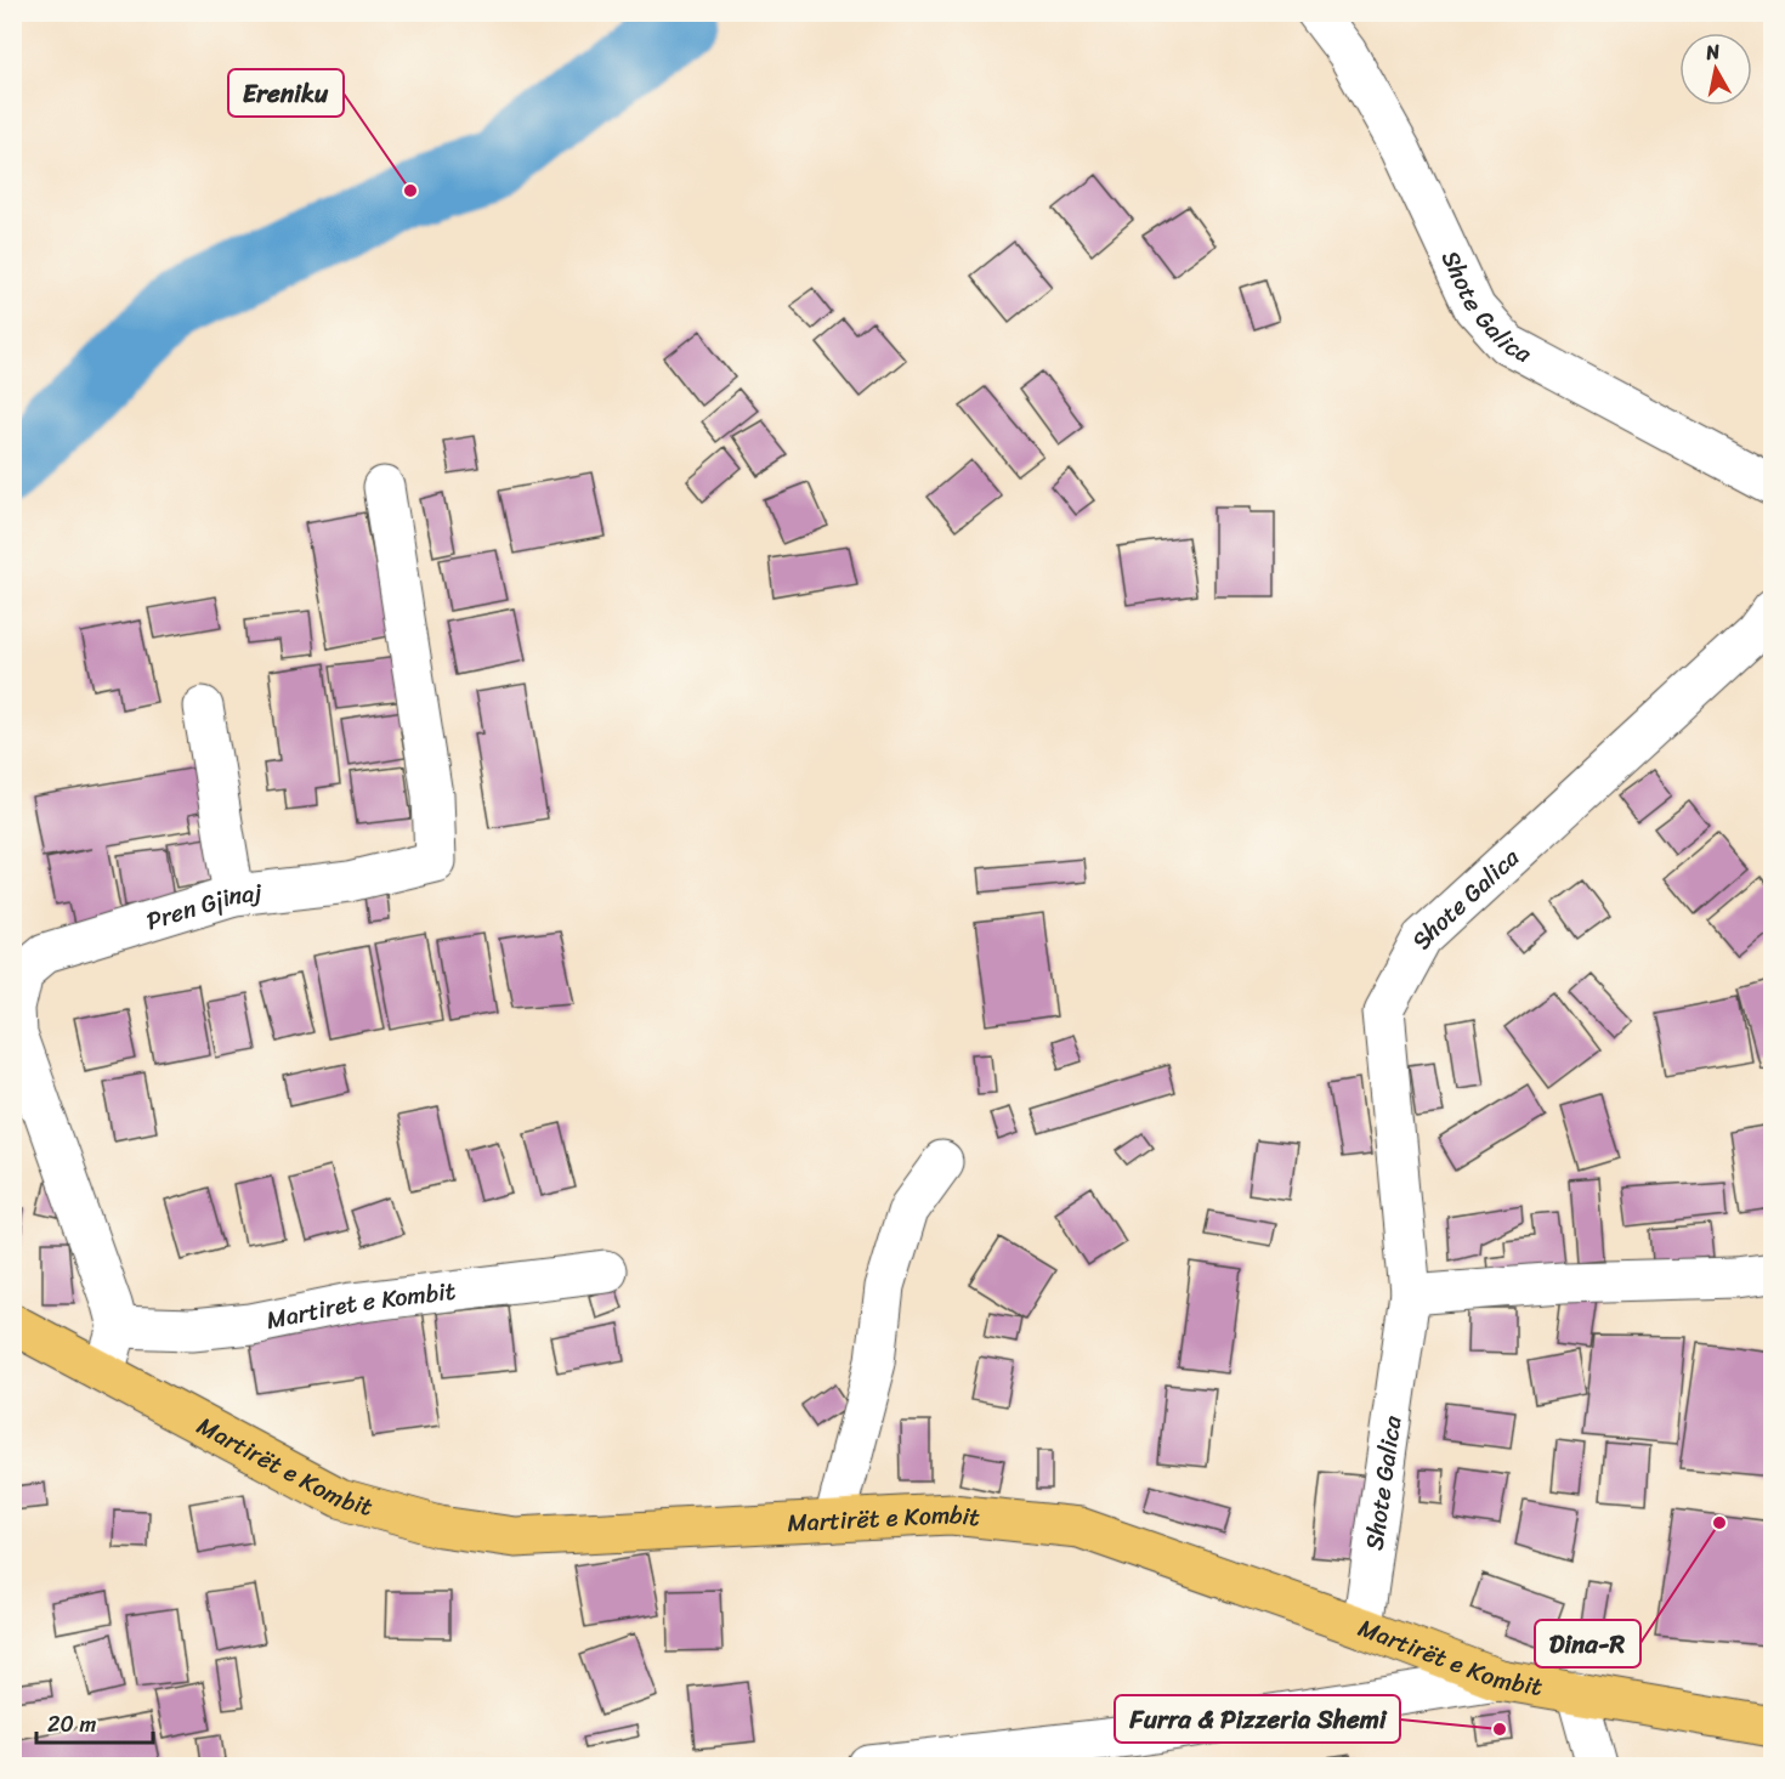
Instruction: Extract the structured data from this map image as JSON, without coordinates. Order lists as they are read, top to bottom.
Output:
{
  "streets": {
    "main road": ["Martirët e Kombit"],
    "street": ["Shote Galica", "Pren Gjinaj", "Martiret e Kombit"]
  },
  "crossings": [
    ["Shote Galica", "Martirët e Kombit"],
    ["Pren Gjinaj", "Martiret e Kombit"]
  ],
  "places": ["Ereniku", "Dina-R", "Furra & Pizzeria Shemi"],
  "scale_bar": "20 m",
  "north": "top"
}
